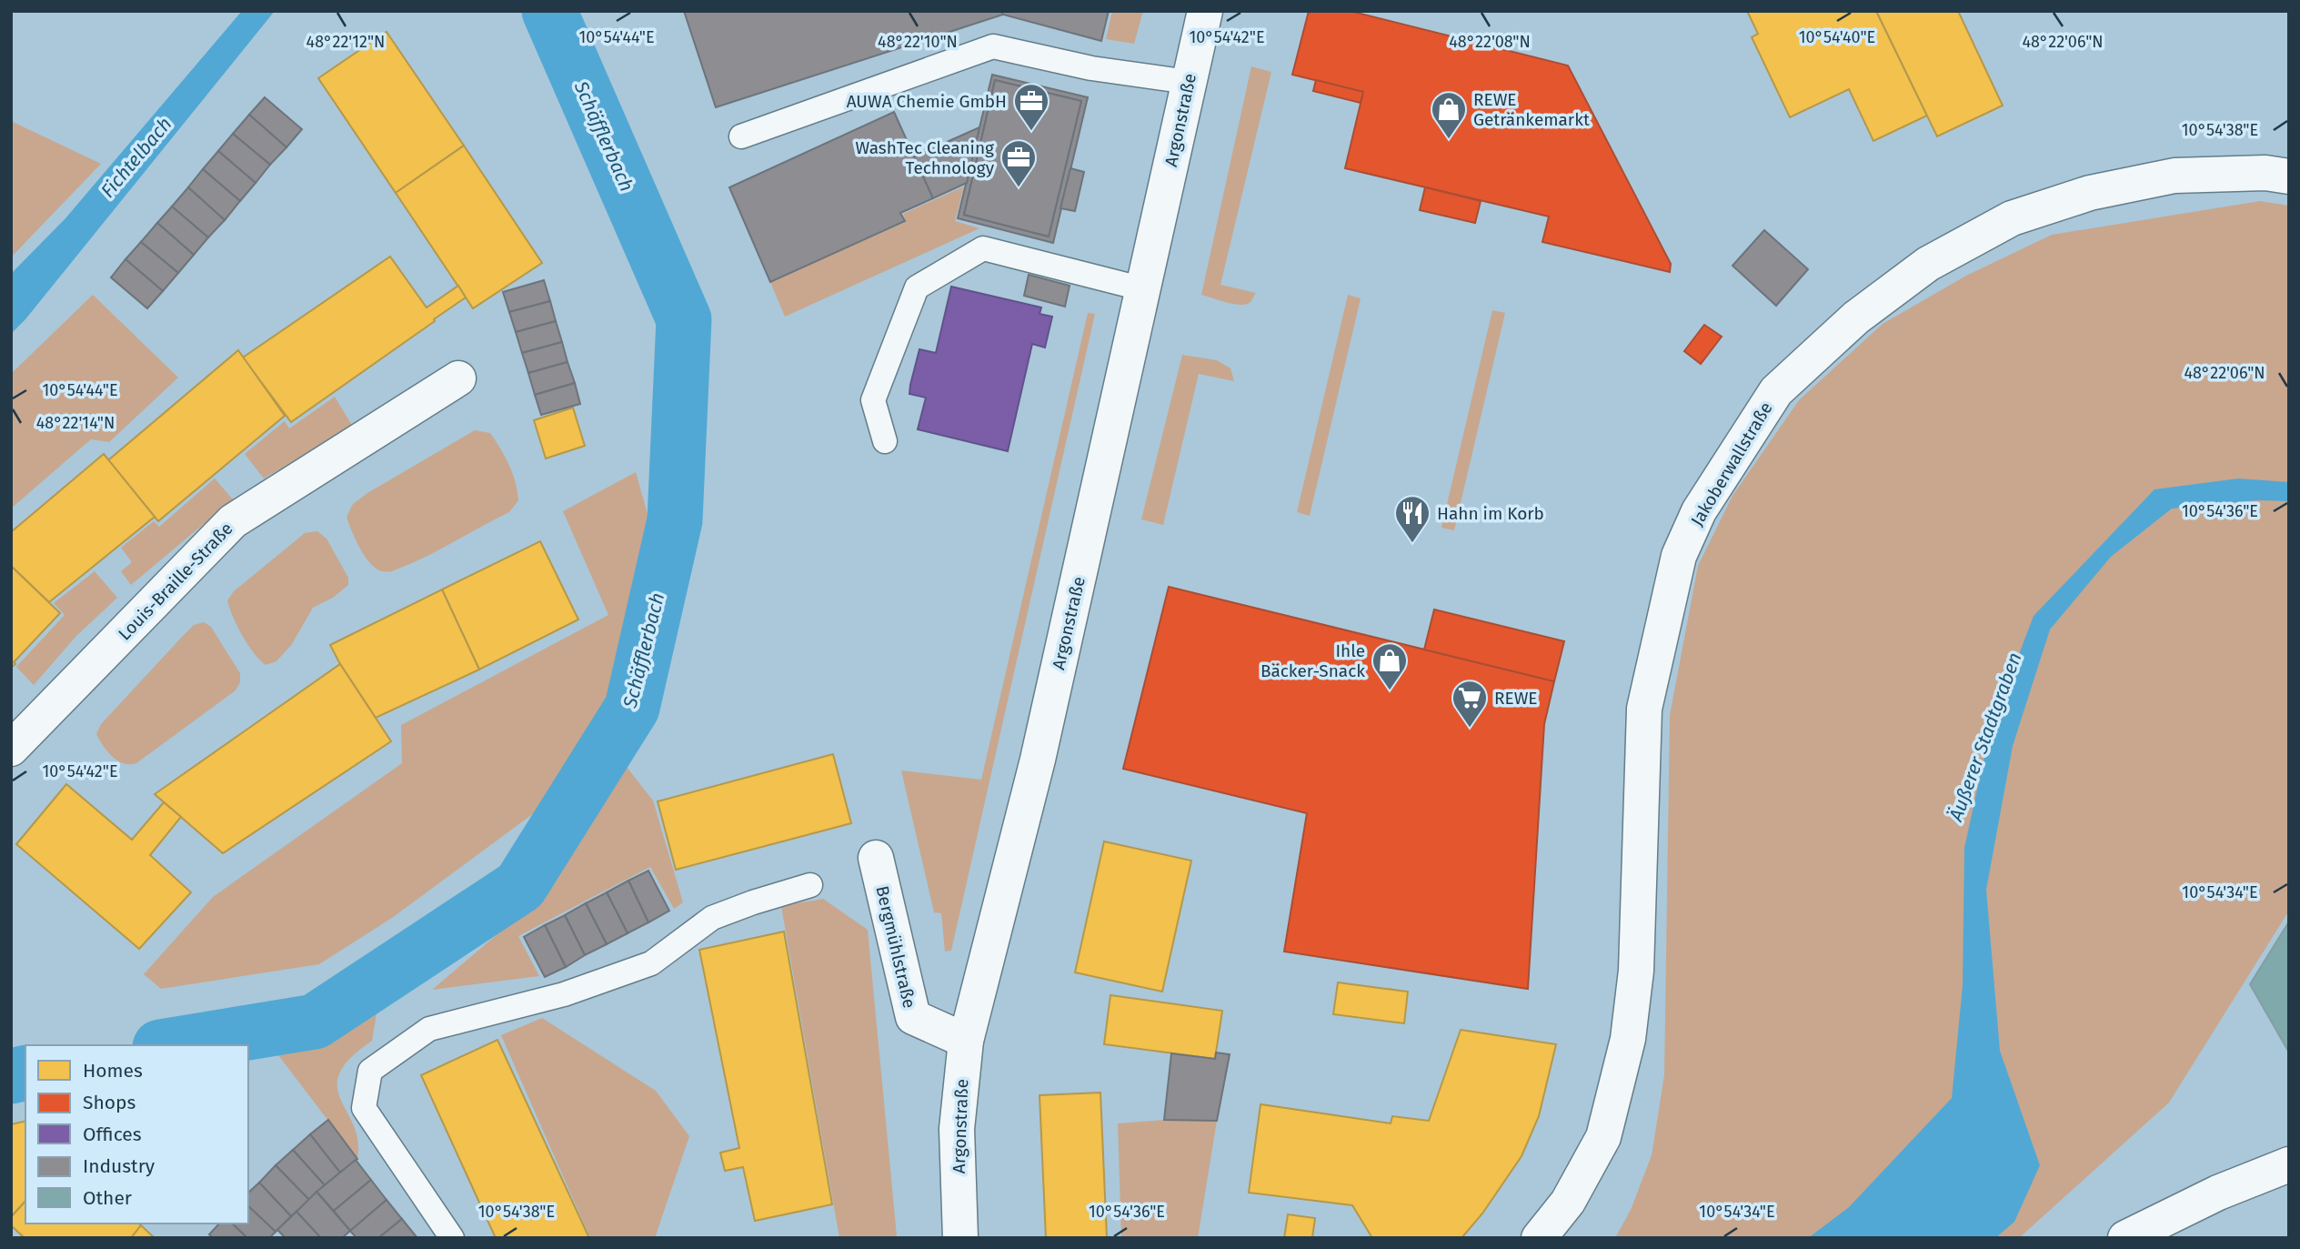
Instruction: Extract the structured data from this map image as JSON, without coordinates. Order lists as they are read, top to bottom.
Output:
{
  "streets": {
    "street": [
      "Argonstraße",
      "Jakoberwallstraße",
      "Louis-Braille-Straße",
      "Bergmühlstraße"
    ]
  },
  "crossings": [
    ["Argonstraße", "Bergmühlstraße"]
  ],
  "water": ["Schäfflerbach", "Fichtelbach", "Äußerer Stadtgraben"],
  "places": {
    "office": ["AUWA Chemie GmbH", "WashTec Cleaning Technology"],
    "shop": ["REWE Getränkemarkt", "Ihle Bäcker-Snack"],
    "restaurant": ["Hahn im Korb"],
    "supermarket": ["REWE"]
  },
  "legend": [
    "Homes",
    "Shops",
    "Offices",
    "Industry",
    "Other"
  ],
  "coordinates": [
    "10°54'44\"E",
    "10°54'42\"E",
    "10°54'40\"E",
    "48°22'06\"N",
    "48°22'12\"N",
    "48°22'10\"N",
    "48°22'08\"N",
    "10°54'38\"E",
    "48°22'14\"N",
    "10°54'36\"E",
    "10°54'34\"E"
  ]
}
